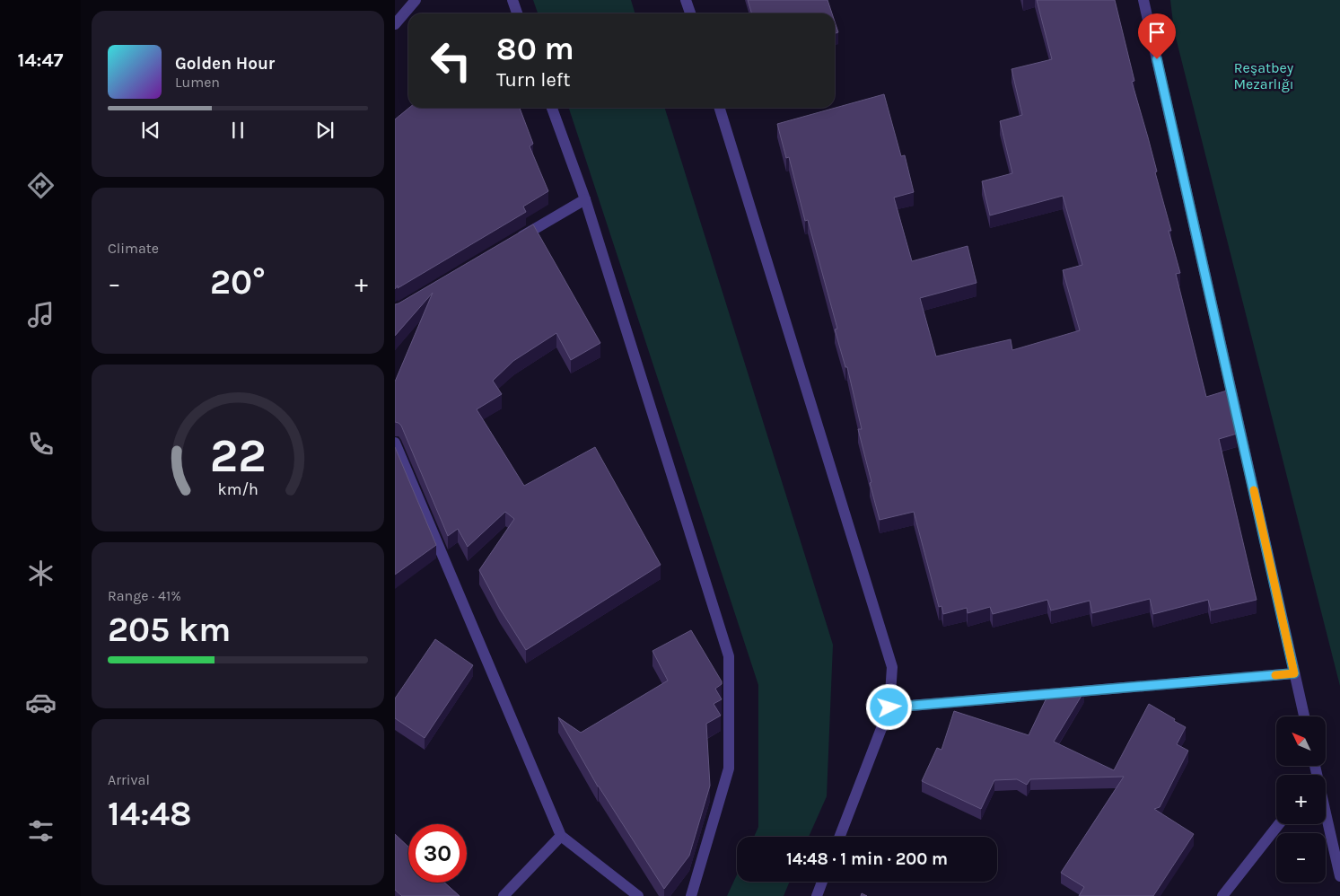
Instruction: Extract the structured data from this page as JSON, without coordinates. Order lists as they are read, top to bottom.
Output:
{
  "parks": ["Reşatbey Mezarlığı"],
  "north": "top left",
  "page": {
    "tabs": "14:47",
    "turn": ["80 m", "Turn left"],
    "song": ["Golden Hour", "Lumen"],
    "tile": [
      "Climate",
      ["Range · 41%", "205 km"],
      ["Arrival", "14:48"]
    ],
    "heat": ["−", "20°", "+"],
    "map_buttons": ["+", "−"],
    "limit": "30",
    "trip": "14:48 · 1 min · 200 m",
    "gauge": ["22", "km/h"]
  }
}
